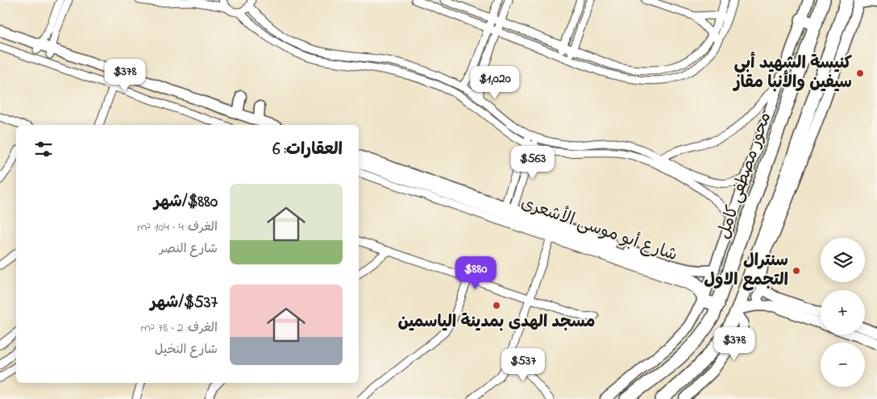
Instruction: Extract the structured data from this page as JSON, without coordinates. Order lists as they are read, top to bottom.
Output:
{
  "streets": {
    "main road": ["محور مصطفى كامل"],
    "street": ["شارع أبو موسى الأشعرى"]
  },
  "places": ["كنيسة الشهيد أبي سيفين والأنبا مقار", "سنترال التجمع الاول", "مسجد الهدى بمدينة الياسمين"],
  "page": {
    "price": [
      "$378",
      "$1,020",
      "$563",
      "$880",
      "$378",
      "$537"
    ],
    "heading": "العقارات: 6",
    "list": [
      {
        "name": "$880/شهر",
        "note": "الغرف: 4 · 104 m² · شارع النصر"
      },
      {
        "name": "$537/شهر",
        "note": "الغرف: 2 · 78 m² · شارع النخيل"
      }
    ],
    "map_buttons": ["+", "−"]
  }
}
